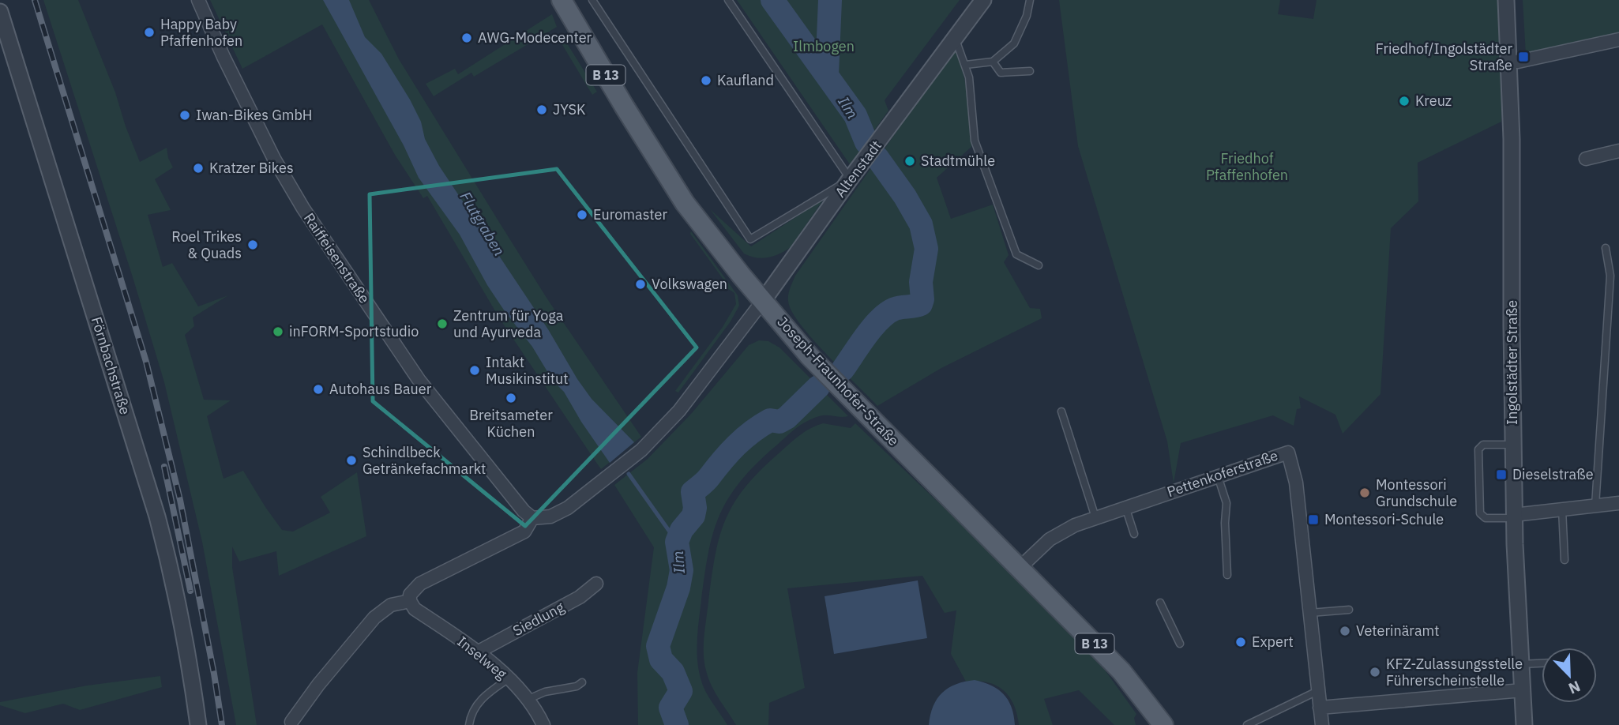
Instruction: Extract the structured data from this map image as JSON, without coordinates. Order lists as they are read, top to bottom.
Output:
{
  "streets": {
    "main road": ["B 13", "Joseph-Fraunhofer-Straße"],
    "street": [
      "Altenstadt",
      "Raiffeisenstraße",
      "Ingolstädter Straße",
      "Förnbachstraße",
      "Pettenkoferstraße",
      "Siedlung",
      "Inselweg"
    ]
  },
  "crossings": [
    ["Altenstadt", "Joseph-Fraunhofer-Straße"],
    ["Joseph-Fraunhofer-Straße", "Pettenkoferstraße"],
    ["Siedlung", "Inselweg"]
  ],
  "water": ["Ilm", "Flutgraben"],
  "parks": ["Ilmbogen", "Friedhof Pfaffenhofen"],
  "places": {
    "other": [
      "Happy Baby Pfaffenhofen",
      "AWG-Modecenter",
      "Kaufland",
      "Kreuz",
      "JYSK",
      "Iwan-Bikes GmbH",
      "Stadtmühle",
      "Kratzer Bikes",
      "Euromaster",
      "Roel Trikes & Quads",
      "Volkswagen",
      "Zentrum für Yoga und Ayurveda",
      "inFORM-Sportstudio",
      "Intakt Musikinstitut",
      "Autohaus Bauer",
      "Breitsameter Küchen",
      "Schindlbeck Getränkefachmarkt",
      "Montessori Grundschule",
      "Veterinäramt",
      "Expert",
      "KFZ-Zulassungsstelle Führerscheinstelle"
    ],
    "transit": ["Friedhof/Ingolstädter Straße", "Dieselstraße", "Montessori-Schule"]
  },
  "north": "bottom right"
}
